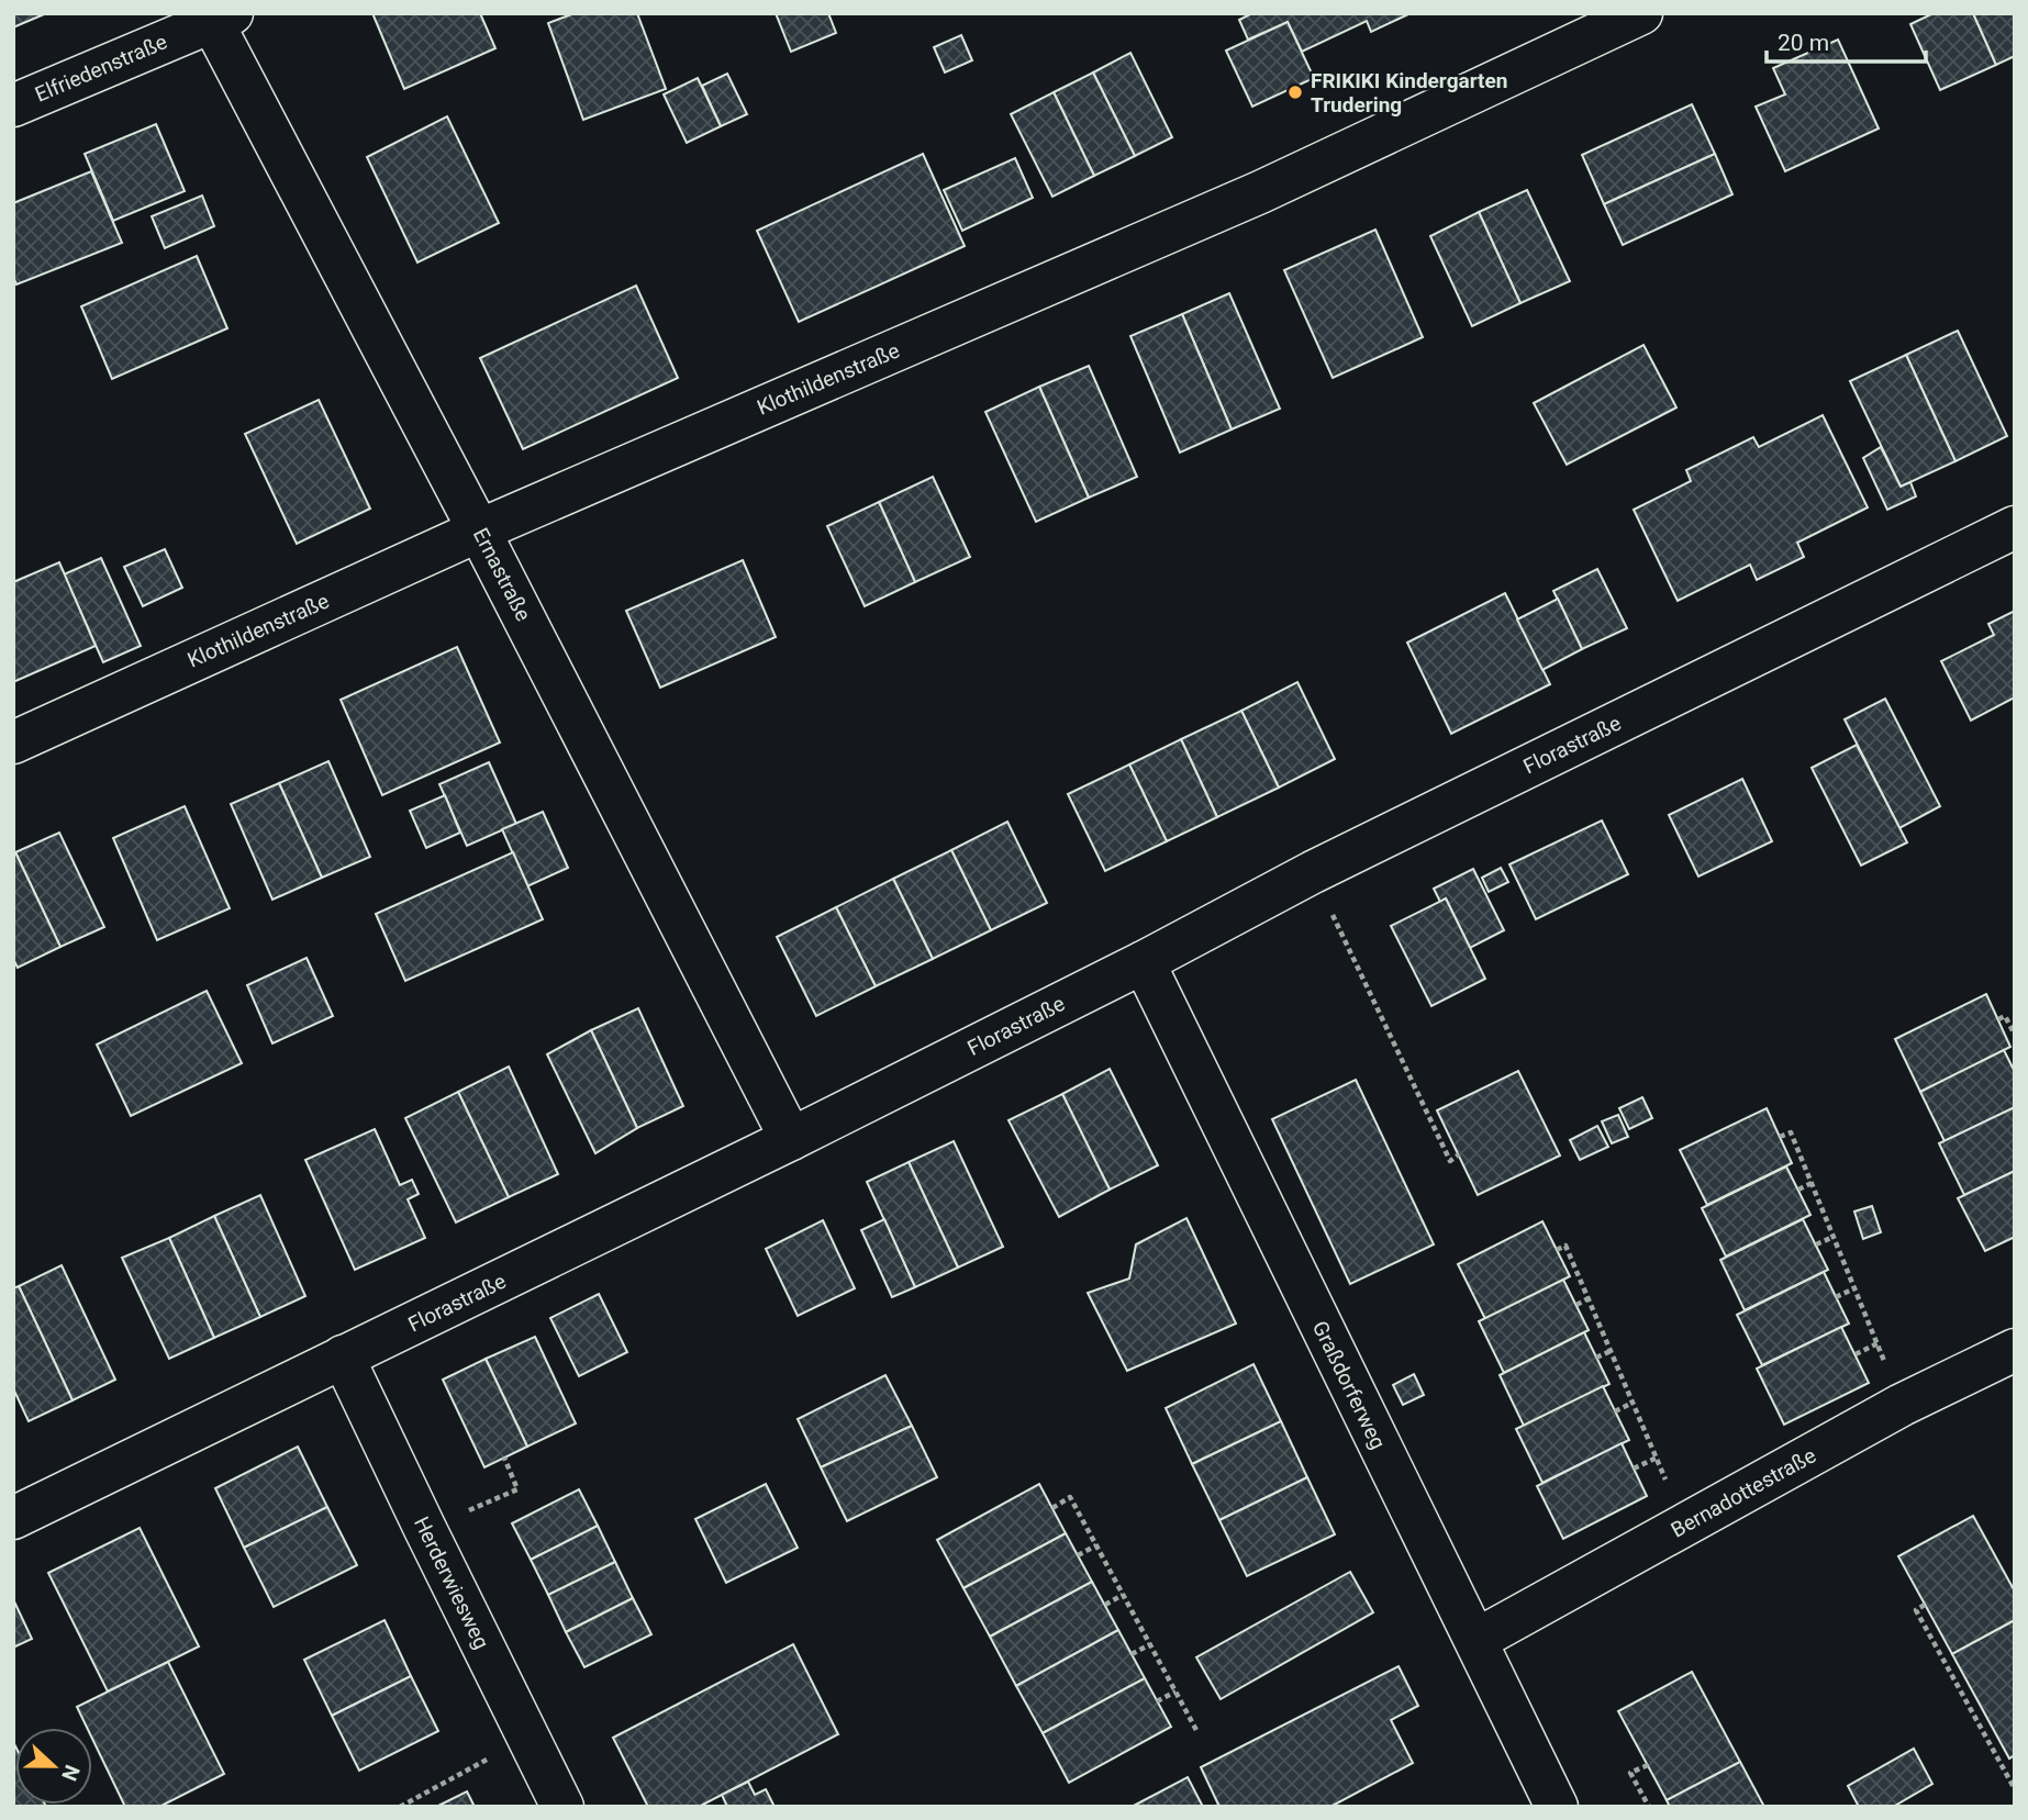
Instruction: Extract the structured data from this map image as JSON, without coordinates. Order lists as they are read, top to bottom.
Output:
{
  "streets": {
    "street": [
      "Elfriedenstraße",
      "Klothildenstraße",
      "Ernastraße",
      "Florastraße",
      "Graßdorferweg",
      "Bernadottestraße",
      "Herderwiesweg"
    ]
  },
  "crossings": [
    ["Elfriedenstraße", "Ernastraße"],
    ["Klothildenstraße", "Ernastraße"],
    ["Ernastraße", "Florastraße"],
    ["Florastraße", "Graßdorferweg"],
    ["Florastraße", "Herderwiesweg"],
    ["Graßdorferweg", "Bernadottestraße"]
  ],
  "places": ["FRIKIKI Kindergarten Trudering"],
  "scale_bar": "20 m",
  "north": "right"
}
